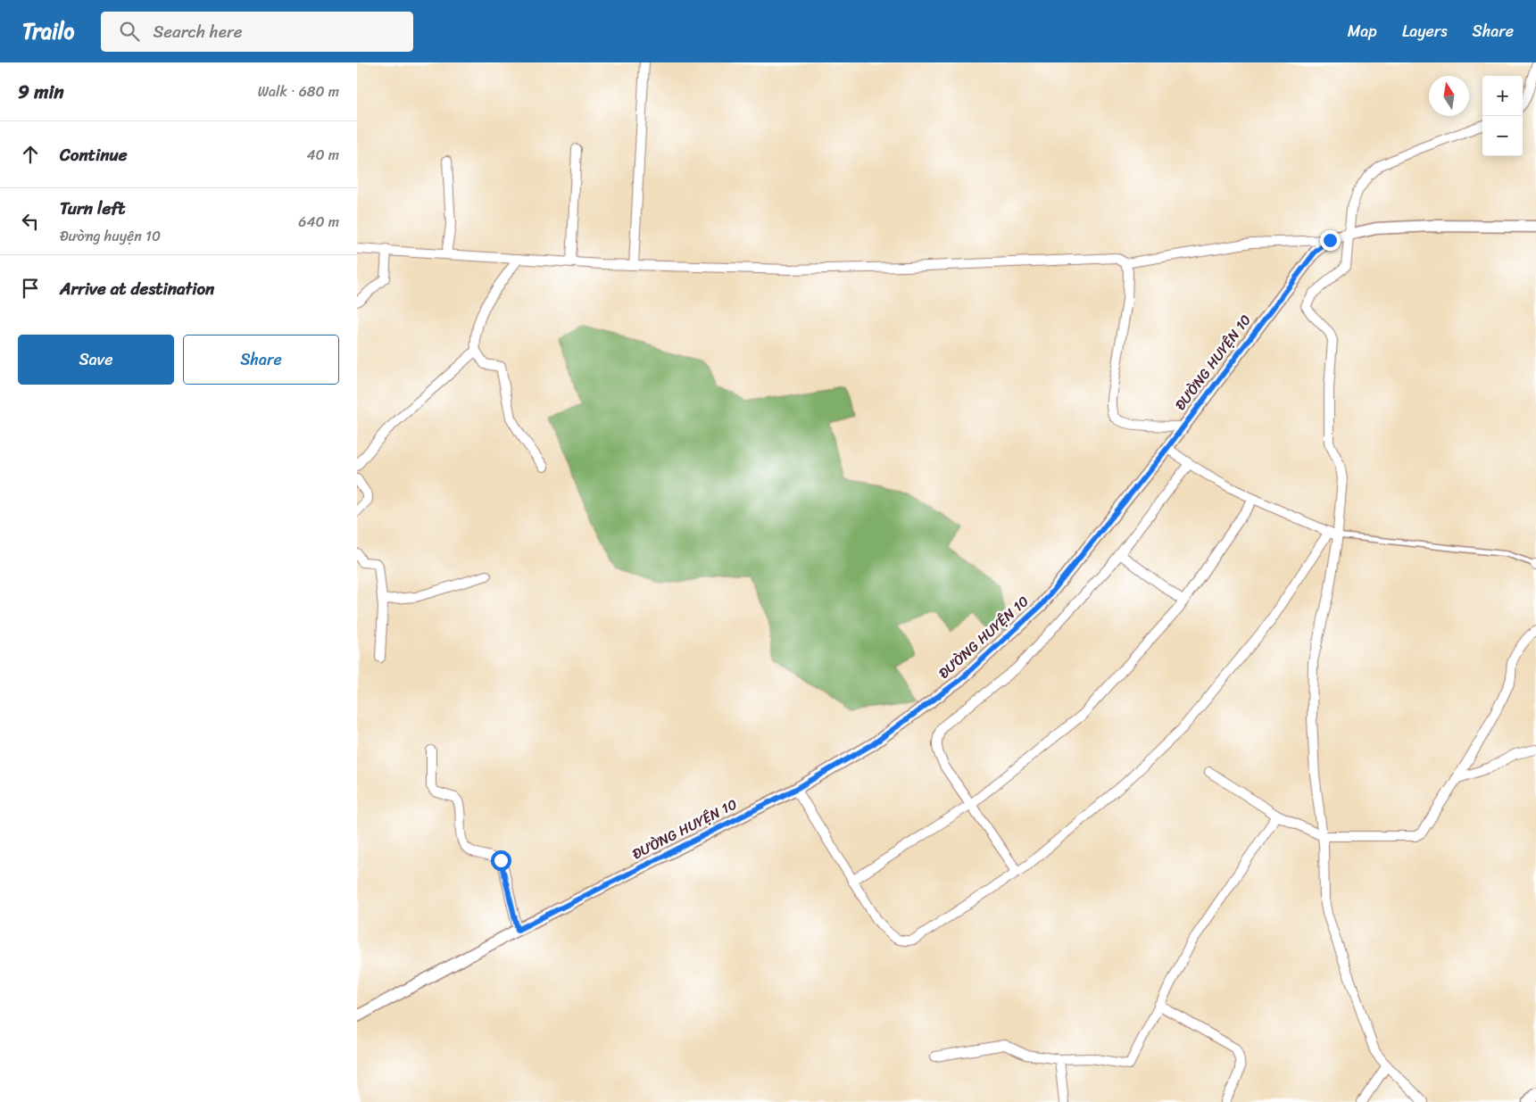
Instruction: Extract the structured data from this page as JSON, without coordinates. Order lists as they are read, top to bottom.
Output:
{
  "streets": {
    "street": ["ĐƯỜNG HUYỆN 10"]
  },
  "north": "top",
  "page": {
    "header": "Trailo",
    "search": "Search here",
    "nav": ["Map", "Layers", "Share"],
    "heading": ["9 min", "Walk · 680 m"],
    "map_buttons": ["+", "−"],
    "list": [
      ["Continue", "40 m"],
      ["Turn left", "Đường huyện 10", "640 m"],
      "Arrive at destination"
    ],
    "buttons": ["Save", "Share"]
  }
}
